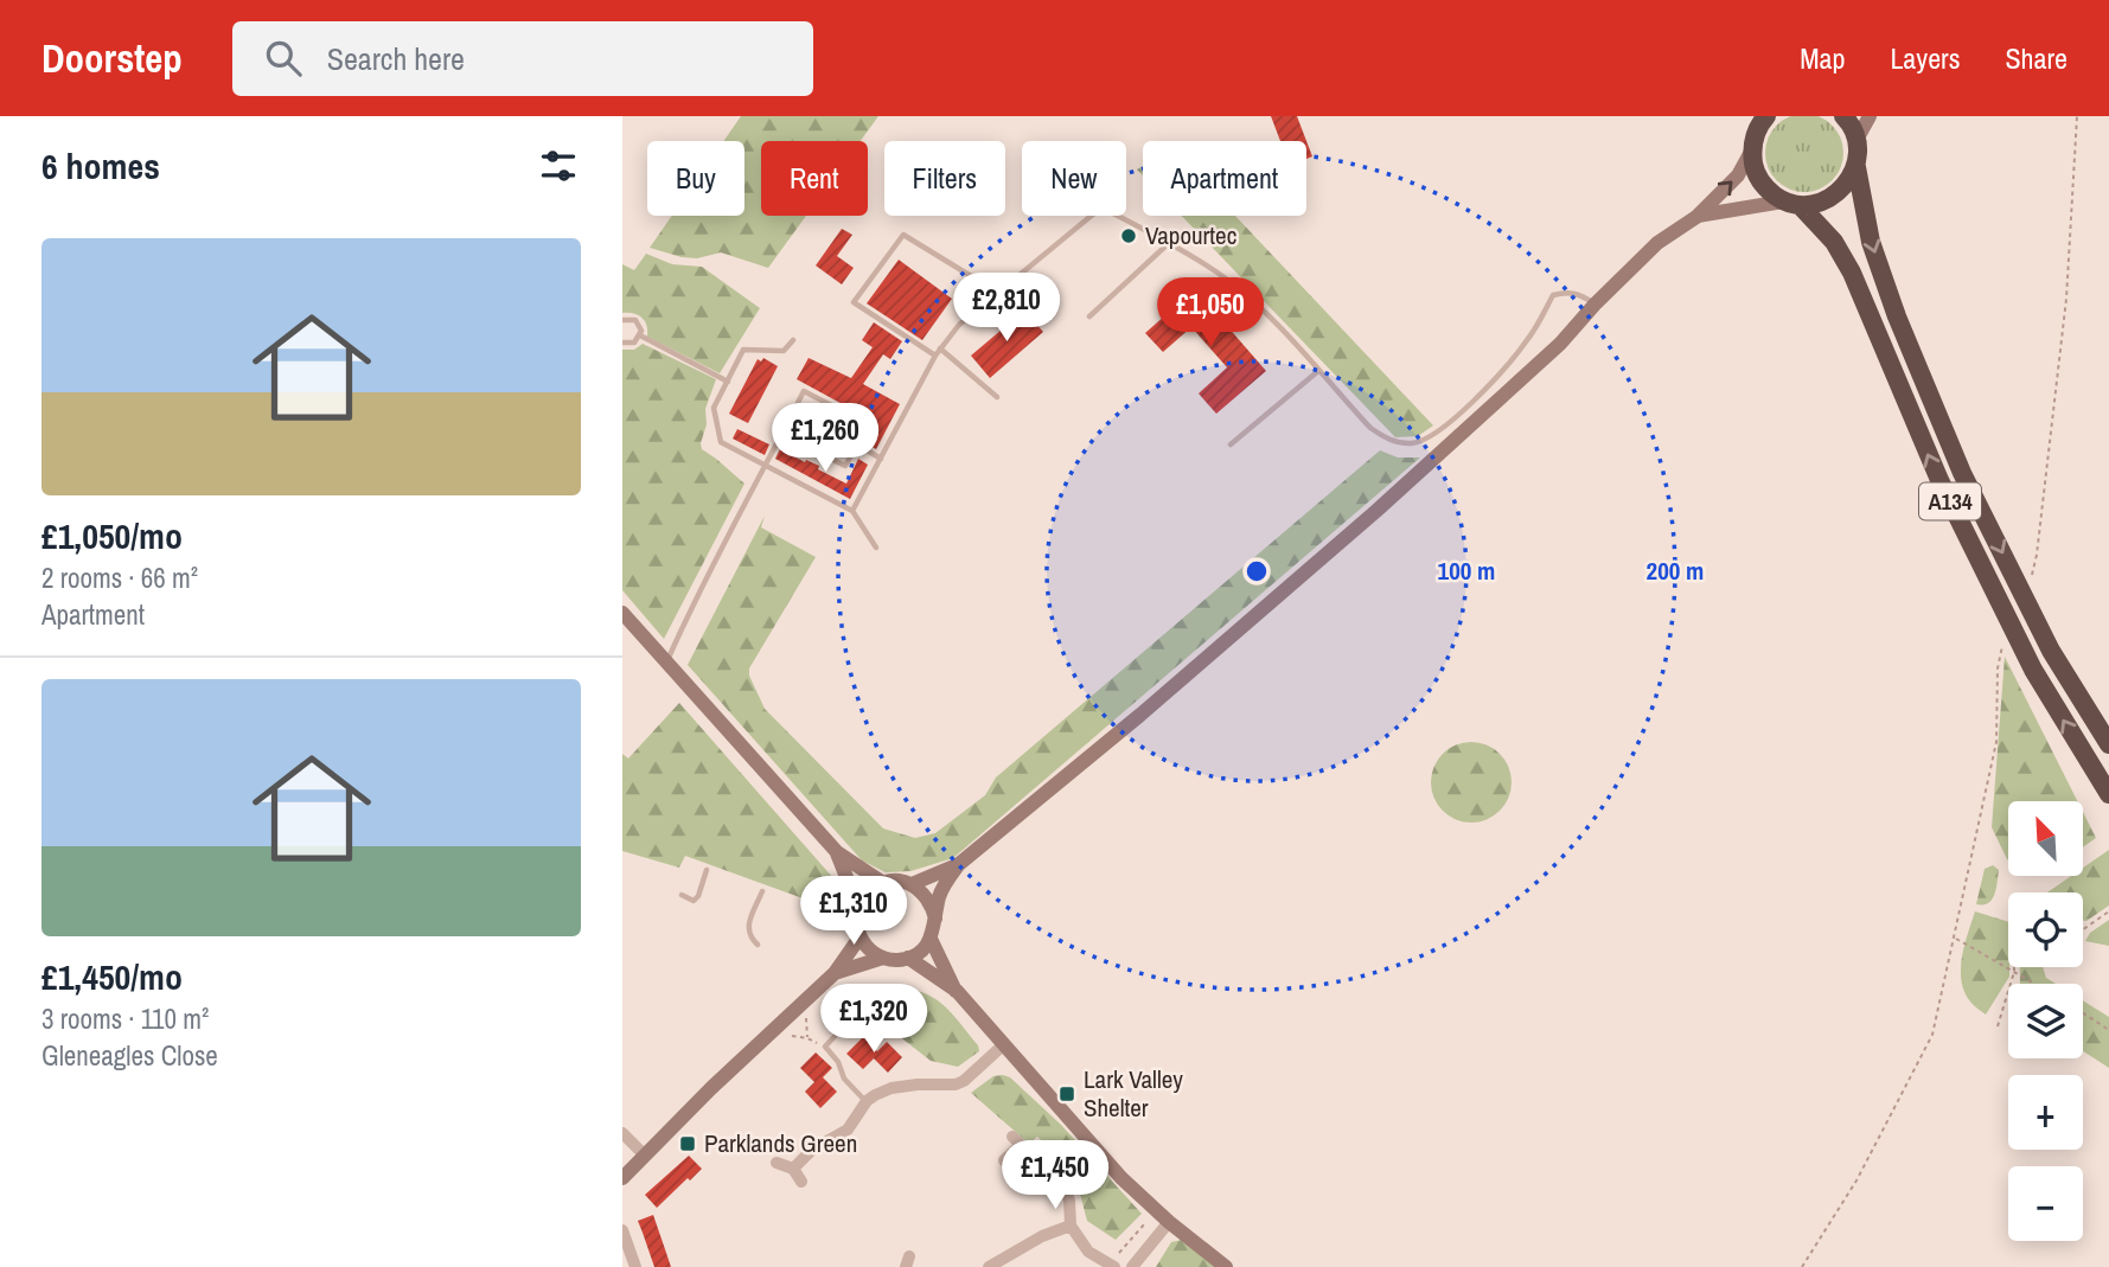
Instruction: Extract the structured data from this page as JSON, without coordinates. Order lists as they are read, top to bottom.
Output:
{
  "streets": {
    "highway": ["A134"]
  },
  "places": {
    "other": ["Vapourtec"],
    "transit": ["Lark Valley Shelter", "Parklands Green"]
  },
  "north": "top left",
  "page": {
    "header": "Doorstep",
    "search": "Search here",
    "nav": ["Map", "Layers", "Share"],
    "heading": "6 homes",
    "chip": [
      "Buy",
      "Rent",
      "Filters",
      "New",
      "Apartment"
    ],
    "list": [
      {
        "name": "£1,050/mo",
        "note": "2 rooms · 66 m² · Apartment"
      },
      {
        "name": "£1,450/mo",
        "note": "3 rooms · 110 m² · Gleneagles Close"
      }
    ],
    "price": [
      "£2,810",
      "£1,050",
      "£1,260",
      "£1,310",
      "£1,320",
      "£1,450"
    ],
    "map_buttons": ["+", "−"]
  },
  "rings": ["100 m", "200 m"]
}
